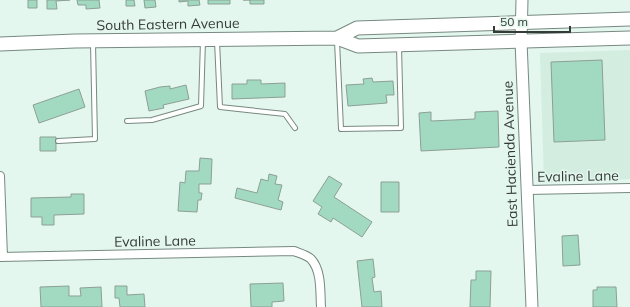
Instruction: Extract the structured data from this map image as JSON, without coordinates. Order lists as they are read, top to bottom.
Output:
{
  "streets": {
    "main road": ["South Eastern Avenue", "East Hacienda Avenue"],
    "street": ["Evaline Lane"]
  },
  "crossings": [
    ["South Eastern Avenue", "East Hacienda Avenue"],
    ["East Hacienda Avenue", "Evaline Lane"]
  ],
  "scale_bar": "50 m"
}
